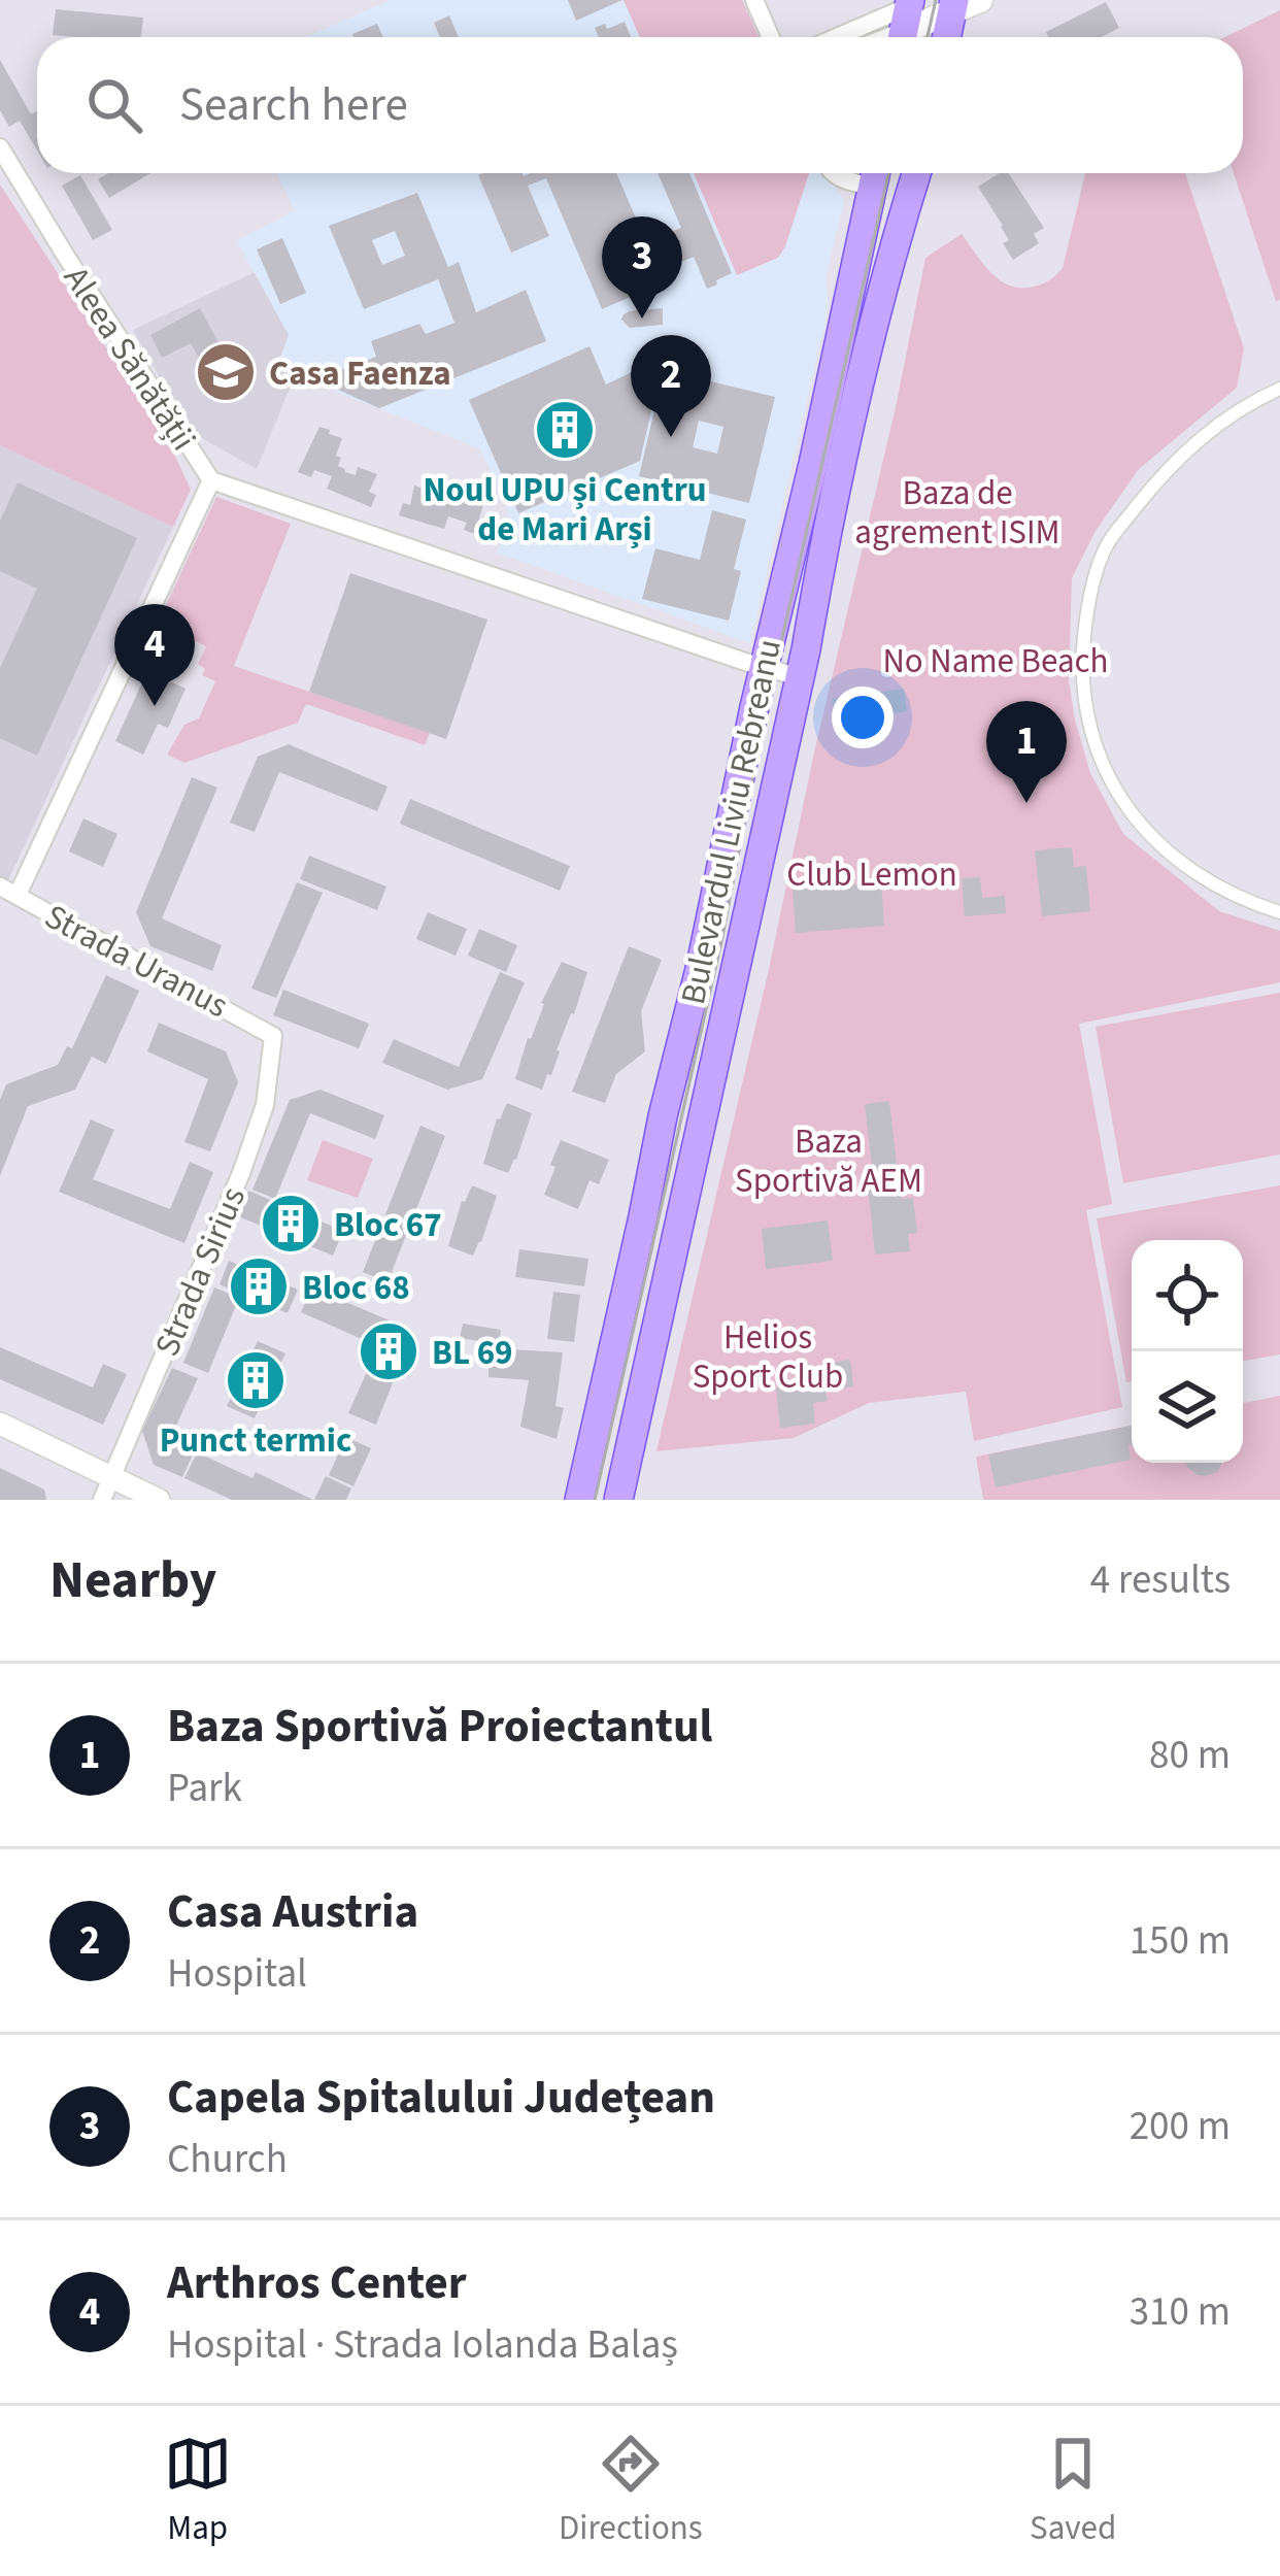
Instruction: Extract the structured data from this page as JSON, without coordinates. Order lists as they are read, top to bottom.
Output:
{
  "streets": {
    "main road": ["Bulevardul Liviu Rebreanu"],
    "street": ["Aleea Sănătății", "Strada Uranus", "Strada Sirius"]
  },
  "crossings": [
    ["Aleea Sănătății", "Bulevardul Liviu Rebreanu"],
    ["Strada Uranus", "Strada Sirius"]
  ],
  "parks": [
    "Baza de agrement ISIM",
    "No Name Beach",
    "Club Lemon",
    "Baza Sportivă AEM",
    "Helios Sport Club"
  ],
  "places": {
    "school or university": ["Casa Faenza"],
    "building": [
      "Noul UPU și Centru de Mari Arși",
      "Bloc 67",
      "Bloc 68",
      "BL 69",
      "Punct termic"
    ]
  },
  "page": {
    "search": "Search here",
    "pins": [
      "3",
      "2",
      "4",
      "1"
    ],
    "heading": ["Nearby", "4 results"],
    "list": [
      {
        "mark": "1",
        "name": "Baza Sportivă Proiectantul",
        "note": "Park",
        "value": "80 m"
      },
      {
        "mark": "2",
        "name": "Casa Austria",
        "note": "Hospital",
        "value": "150 m"
      },
      {
        "mark": "3",
        "name": "Capela Spitalului Județean",
        "note": "Church",
        "value": "200 m"
      },
      {
        "mark": "4",
        "name": "Arthros Center",
        "note": "Hospital · Strada Iolanda Balaș",
        "value": "310 m"
      }
    ],
    "nav": ["Map", "Directions", "Saved"]
  }
}
